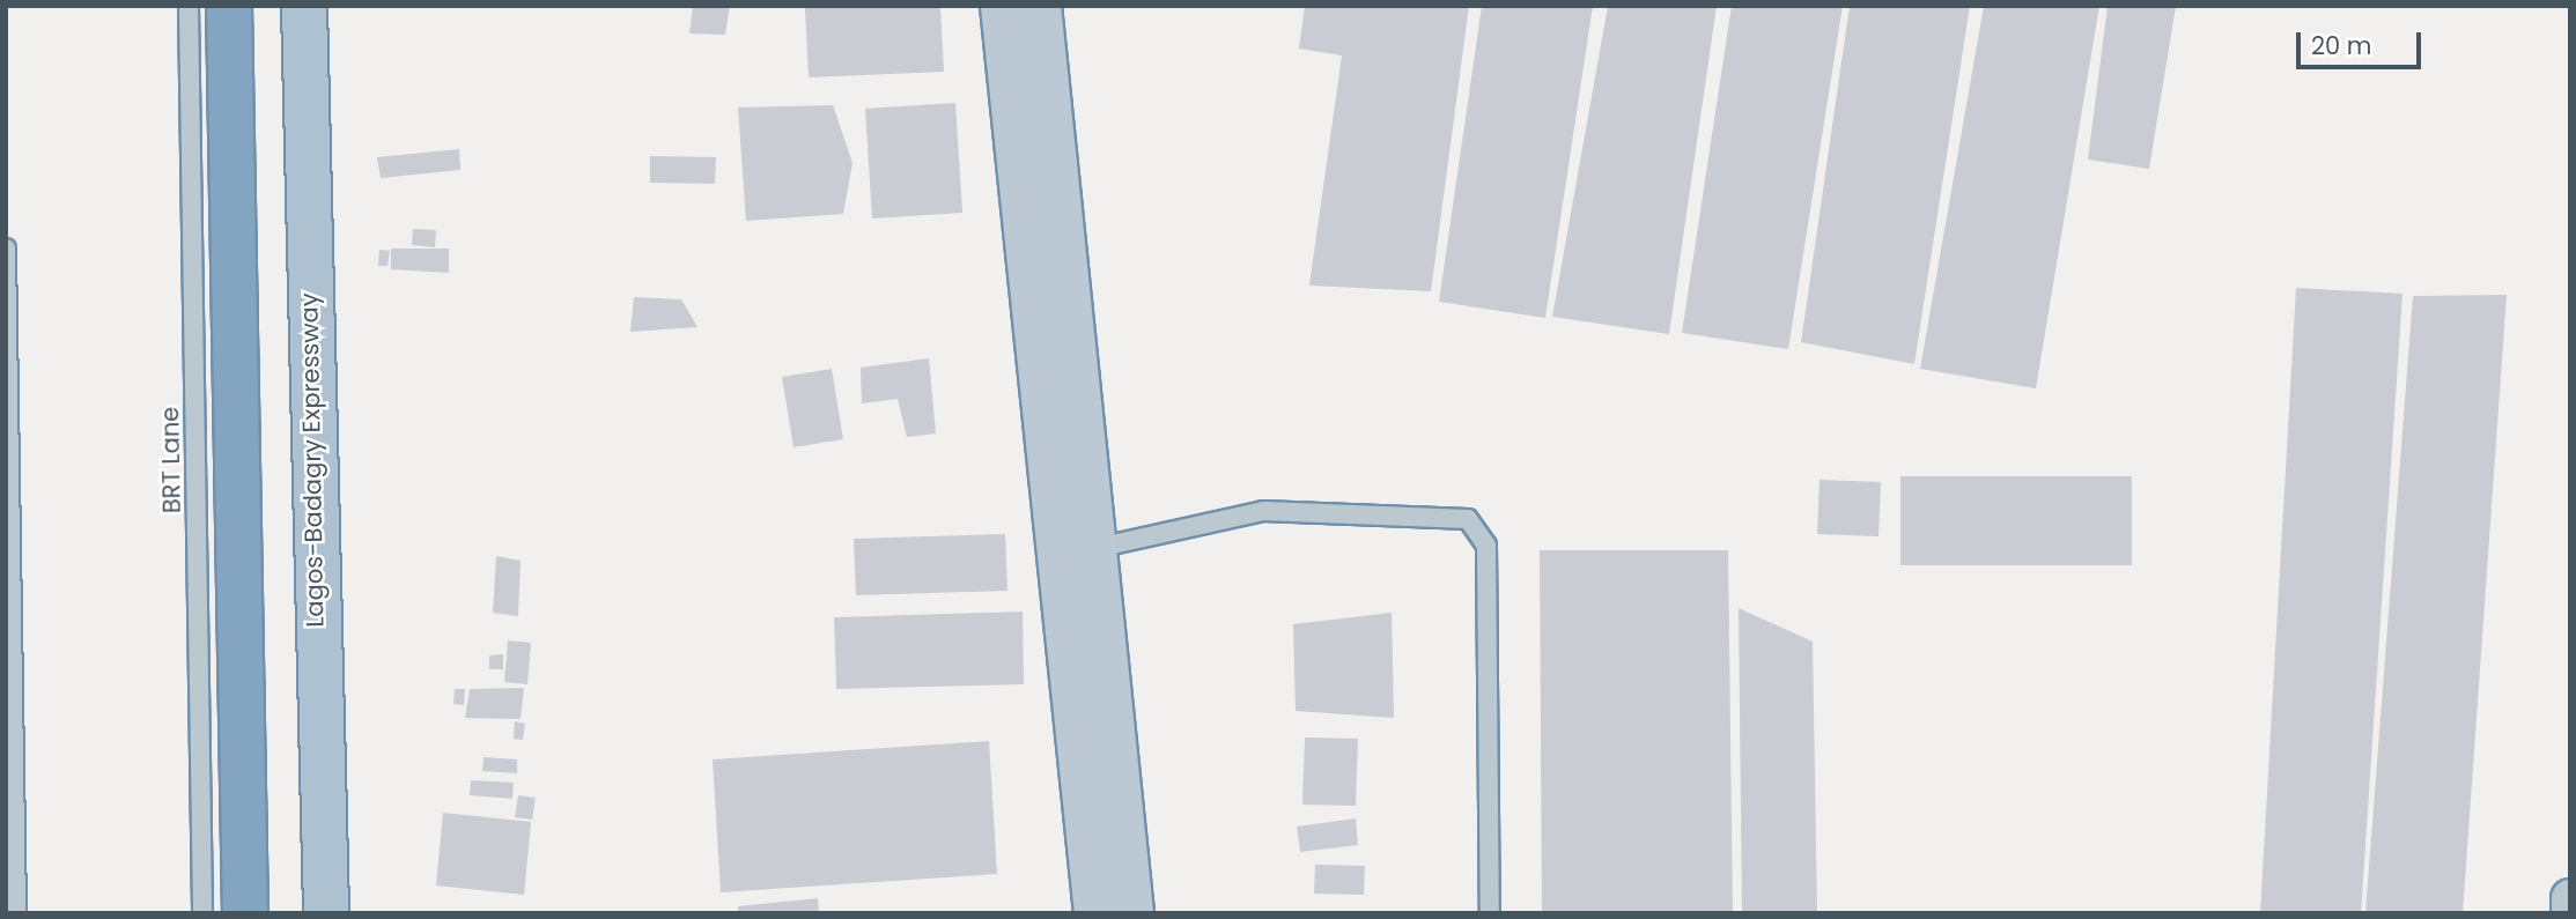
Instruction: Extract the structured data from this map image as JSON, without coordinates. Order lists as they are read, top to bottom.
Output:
{
  "streets": {
    "main road": ["Lagos-Badagry Expressway"],
    "lane": ["BRT Lane"]
  },
  "scale_bar": "20 m"
}
